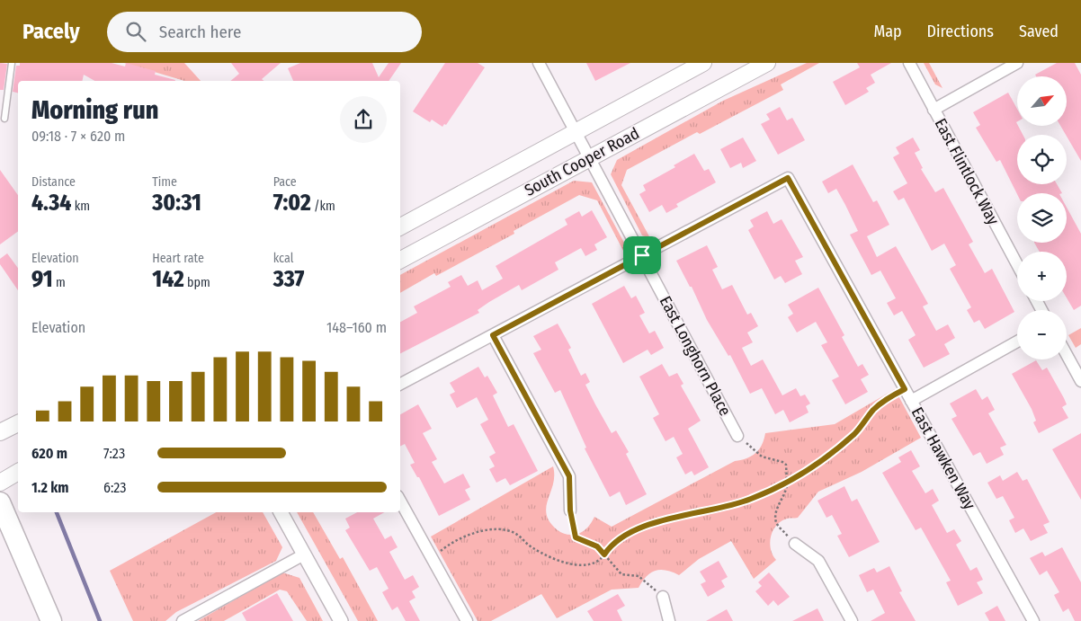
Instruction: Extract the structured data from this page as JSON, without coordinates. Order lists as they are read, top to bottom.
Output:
{
  "streets": {
    "main road": ["South Cooper Road"],
    "street": ["East Flintlock Way", "East Longhorn Place", "East Hawken Way"]
  },
  "crossings": [
    ["South Cooper Road", "East Longhorn Place"],
    ["East Longhorn Place", "East Hawken Way"]
  ],
  "north": "top right",
  "page": {
    "header": "Pacely",
    "search": "Search here",
    "nav": ["Map", "Directions", "Saved"],
    "map_buttons": ["+", "−"],
    "heading": ["Morning run", "09:18 · 7 × 620 m"],
    "stats": [
      ["Distance", "4.34 km"],
      ["Time", "30:31"],
      ["Pace", "7:02 /km"],
      ["Elevation", "91 m"],
      ["Heart rate", "142 bpm"],
      ["kcal", "337"]
    ],
    "chart": ["Elevation", "148–160 m"],
    "list": [
      {
        "name": "620 m",
        "note": "7:23"
      },
      {
        "name": "1.2 km",
        "note": "6:23"
      }
    ]
  }
}
